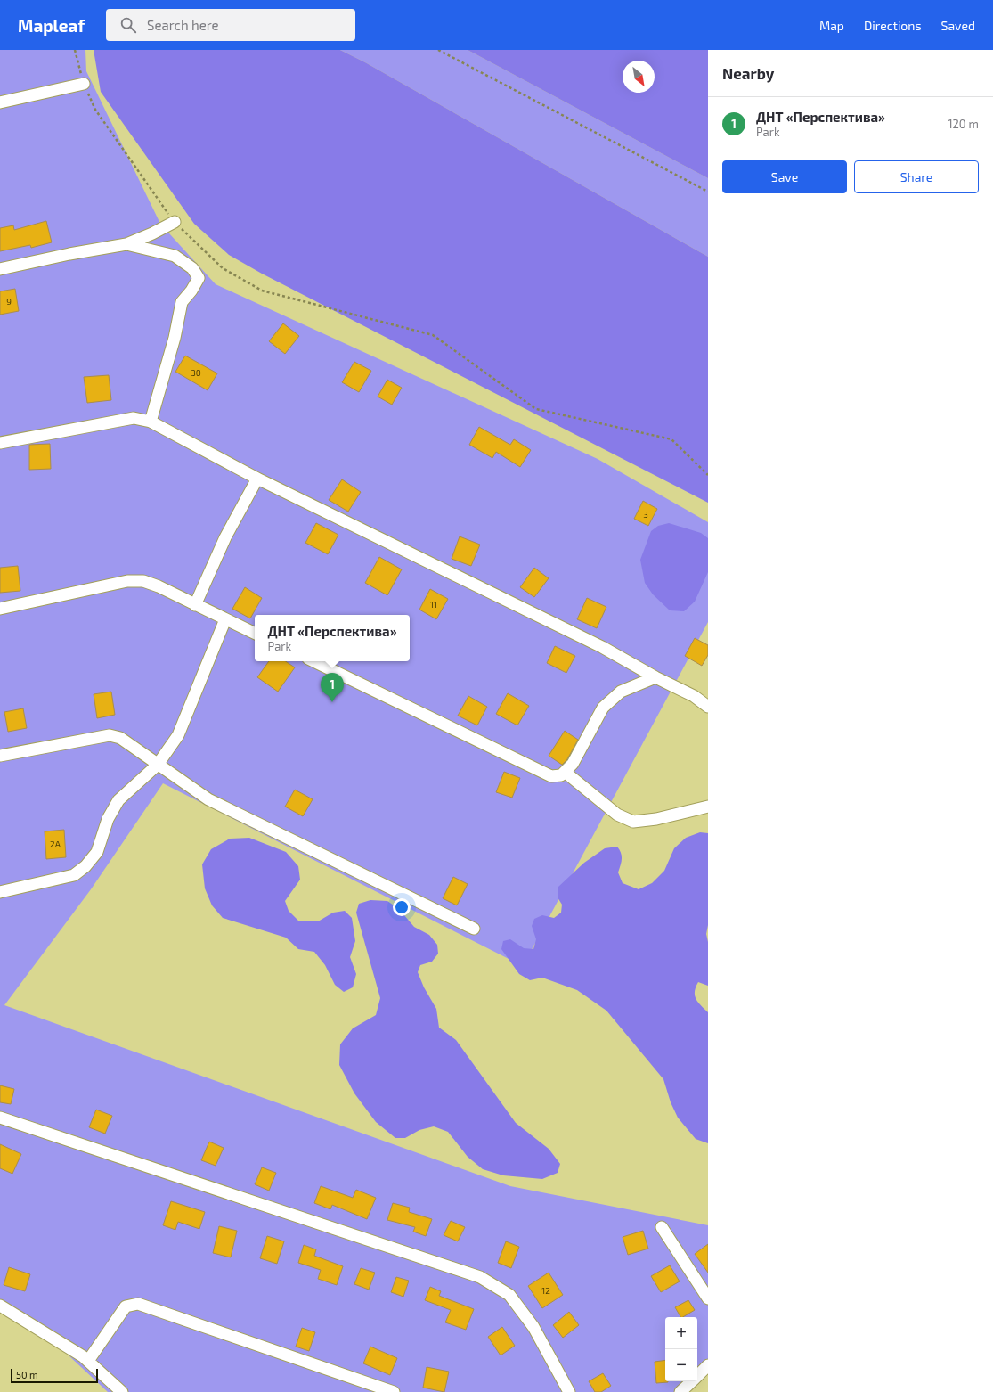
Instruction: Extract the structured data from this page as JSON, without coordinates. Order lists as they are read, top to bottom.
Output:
{
  "house_numbers": [
    "9",
    "30",
    "3",
    "11",
    "2А",
    "12"
  ],
  "scale_bar": "50 m",
  "north": "bottom right",
  "page": {
    "header": "Mapleaf",
    "search": "Search here",
    "nav": ["Map", "Directions", "Saved"],
    "heading": "Nearby",
    "list": [
      {
        "mark": "1",
        "name": "ДНТ «Перспектива»",
        "note": "Park",
        "value": "120 m"
      }
    ],
    "buttons": ["Save", "Share"],
    "popup": ["ДНТ «Перспектива»", "Park"],
    "pins": "1",
    "map_buttons": ["+", "−"],
    "scale": "50 m"
  }
}
